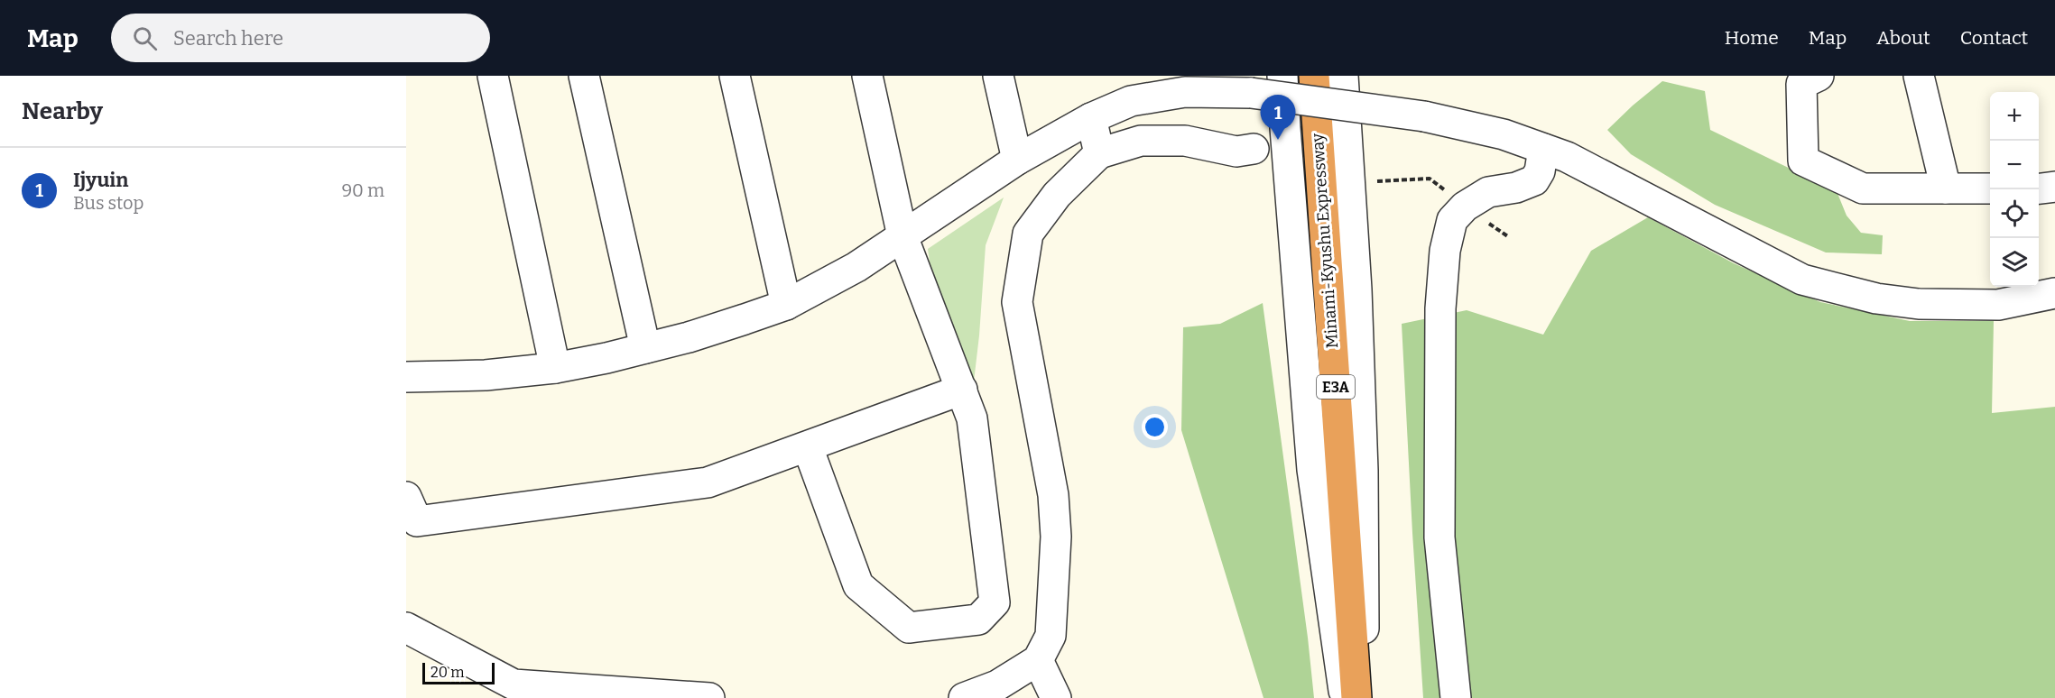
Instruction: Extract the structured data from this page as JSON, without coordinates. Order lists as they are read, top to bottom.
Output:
{
  "streets": {
    "highway": ["Minami-Kyushu Expressway", "E3A"]
  },
  "scale_bar": "20 m",
  "page": {
    "header": "Map",
    "search": "Search here",
    "nav": [
      "Home",
      "Map",
      "About",
      "Contact"
    ],
    "heading": "Nearby",
    "map_buttons": ["+", "−"],
    "pins": "1",
    "list": [
      {
        "mark": "1",
        "name": "Ijyuin",
        "note": "Bus stop",
        "value": "90 m"
      }
    ],
    "scale": "20 m"
  }
}
